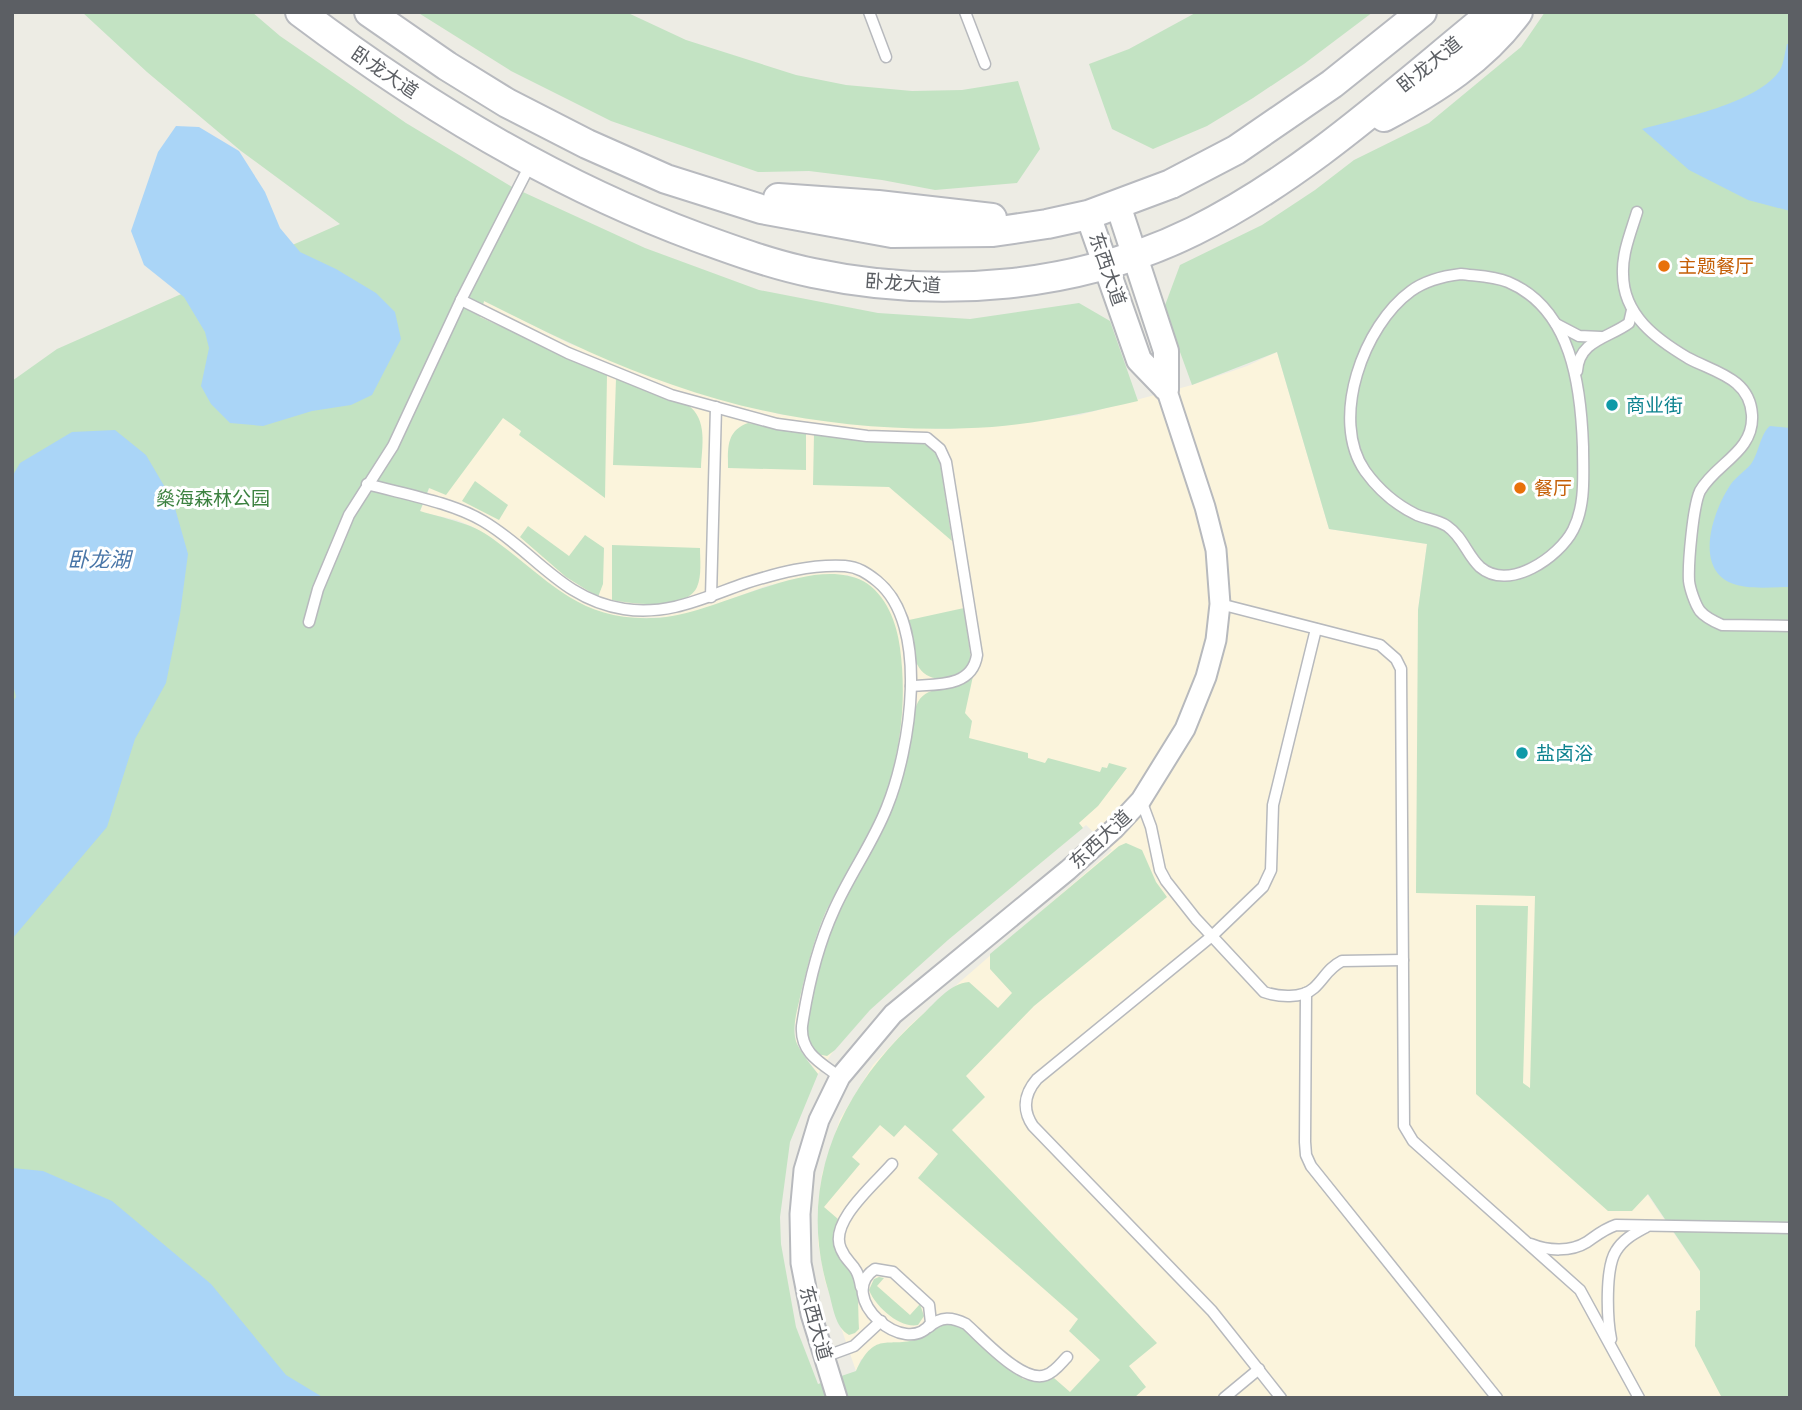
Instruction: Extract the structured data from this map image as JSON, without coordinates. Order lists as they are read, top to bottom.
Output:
{
  "streets": {
    "main road": ["卧龙大道"],
    "street": ["东西大道"]
  },
  "crossings": [
    ["卧龙大道", "东西大道"]
  ],
  "water": ["卧龙湖"],
  "parks": ["燊海森林公园"],
  "places": [
    "主题餐厅",
    "商业街",
    "餐厅",
    "盐卤浴"
  ]
}
